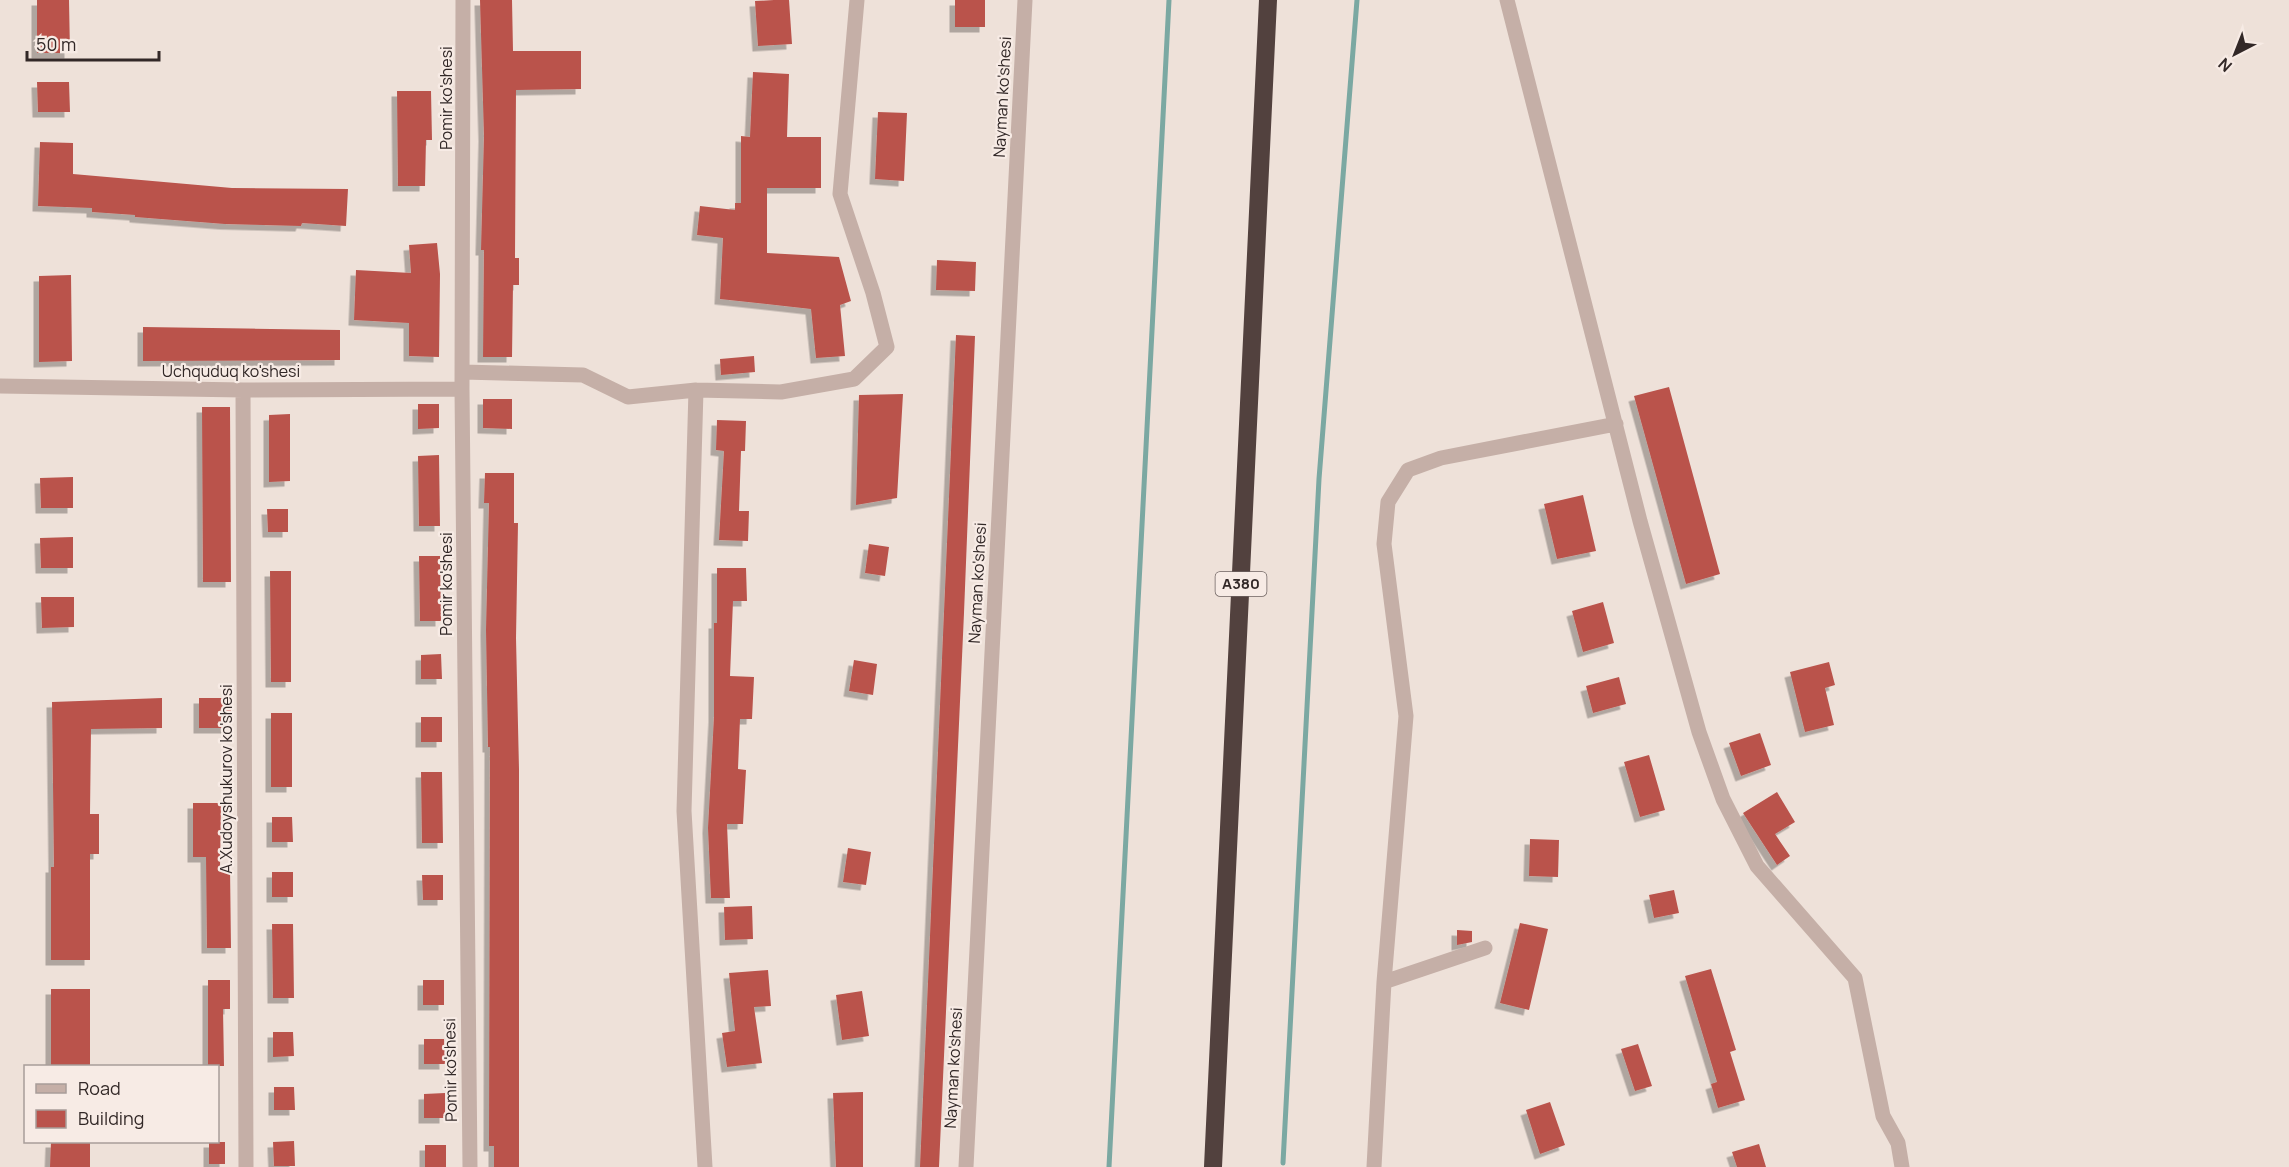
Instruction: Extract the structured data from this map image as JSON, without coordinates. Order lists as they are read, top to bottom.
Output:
{
  "streets": {
    "highway": ["A380"],
    "street": [
      "Nayman ko'shesi",
      "Pomir ko'shesi",
      "Uchquduq ko'shesi",
      "A.Xudoyshukurov ko'shesi"
    ]
  },
  "crossings": [
    ["Pomir ko'shesi", "Uchquduq ko'shesi"],
    ["Uchquduq ko'shesi", "A.Xudoyshukurov ko'shesi"]
  ],
  "legend": ["Road", "Building"],
  "scale_bar": "50 m",
  "north": "bottom left"
}
